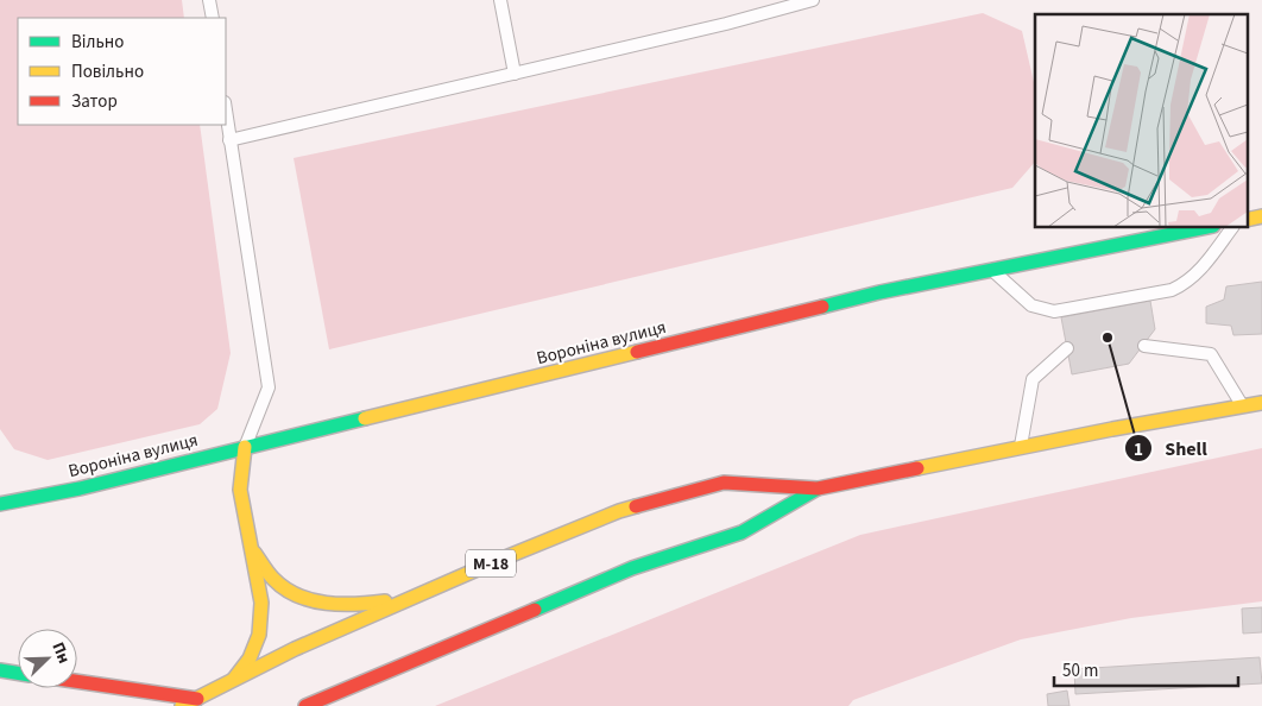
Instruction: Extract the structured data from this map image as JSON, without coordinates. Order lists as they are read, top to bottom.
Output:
{
  "streets": {
    "main road": ["Вороніна вулиця", "М-18"]
  },
  "places": ["Shell"],
  "legend": ["Вільно", "Повільно", "Затор"],
  "scale_bar": "50 m",
  "north": "top right"
}
